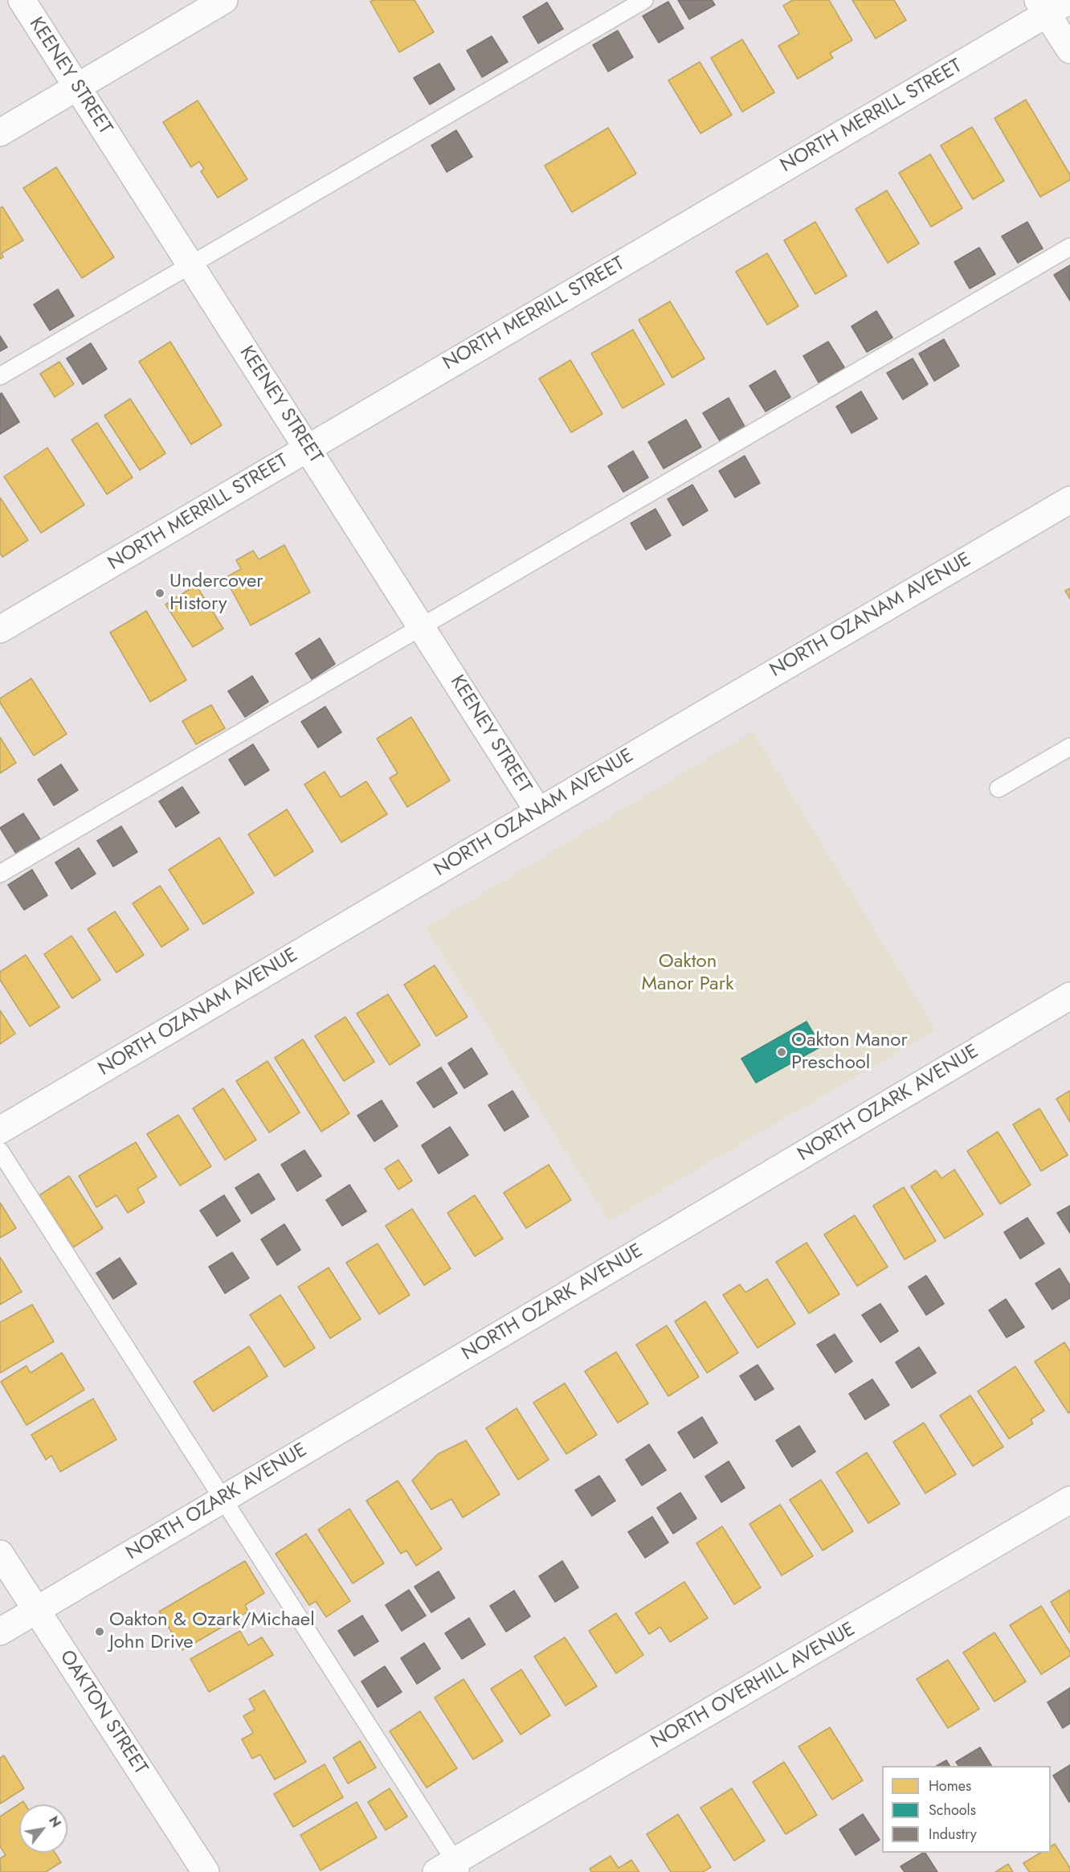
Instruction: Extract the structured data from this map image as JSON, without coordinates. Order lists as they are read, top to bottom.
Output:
{
  "streets": {
    "street": [
      "KEENEY STREET",
      "NORTH MERRILL STREET",
      "NORTH OZANAM AVENUE",
      "NORTH OZARK AVENUE",
      "NORTH OVERHILL AVENUE",
      "OAKTON STREET"
    ]
  },
  "crossings": [
    ["KEENEY STREET", "NORTH MERRILL STREET"],
    ["KEENEY STREET", "NORTH OZANAM AVENUE"],
    ["NORTH OZARK AVENUE", "OAKTON STREET"]
  ],
  "parks": ["Oakton Manor Park"],
  "places": ["Undercover History", "Oakton Manor Preschool", "Oakton & Ozark/Michael John Drive"],
  "legend": ["Homes", "Schools", "Industry"],
  "north": "top right"
}
